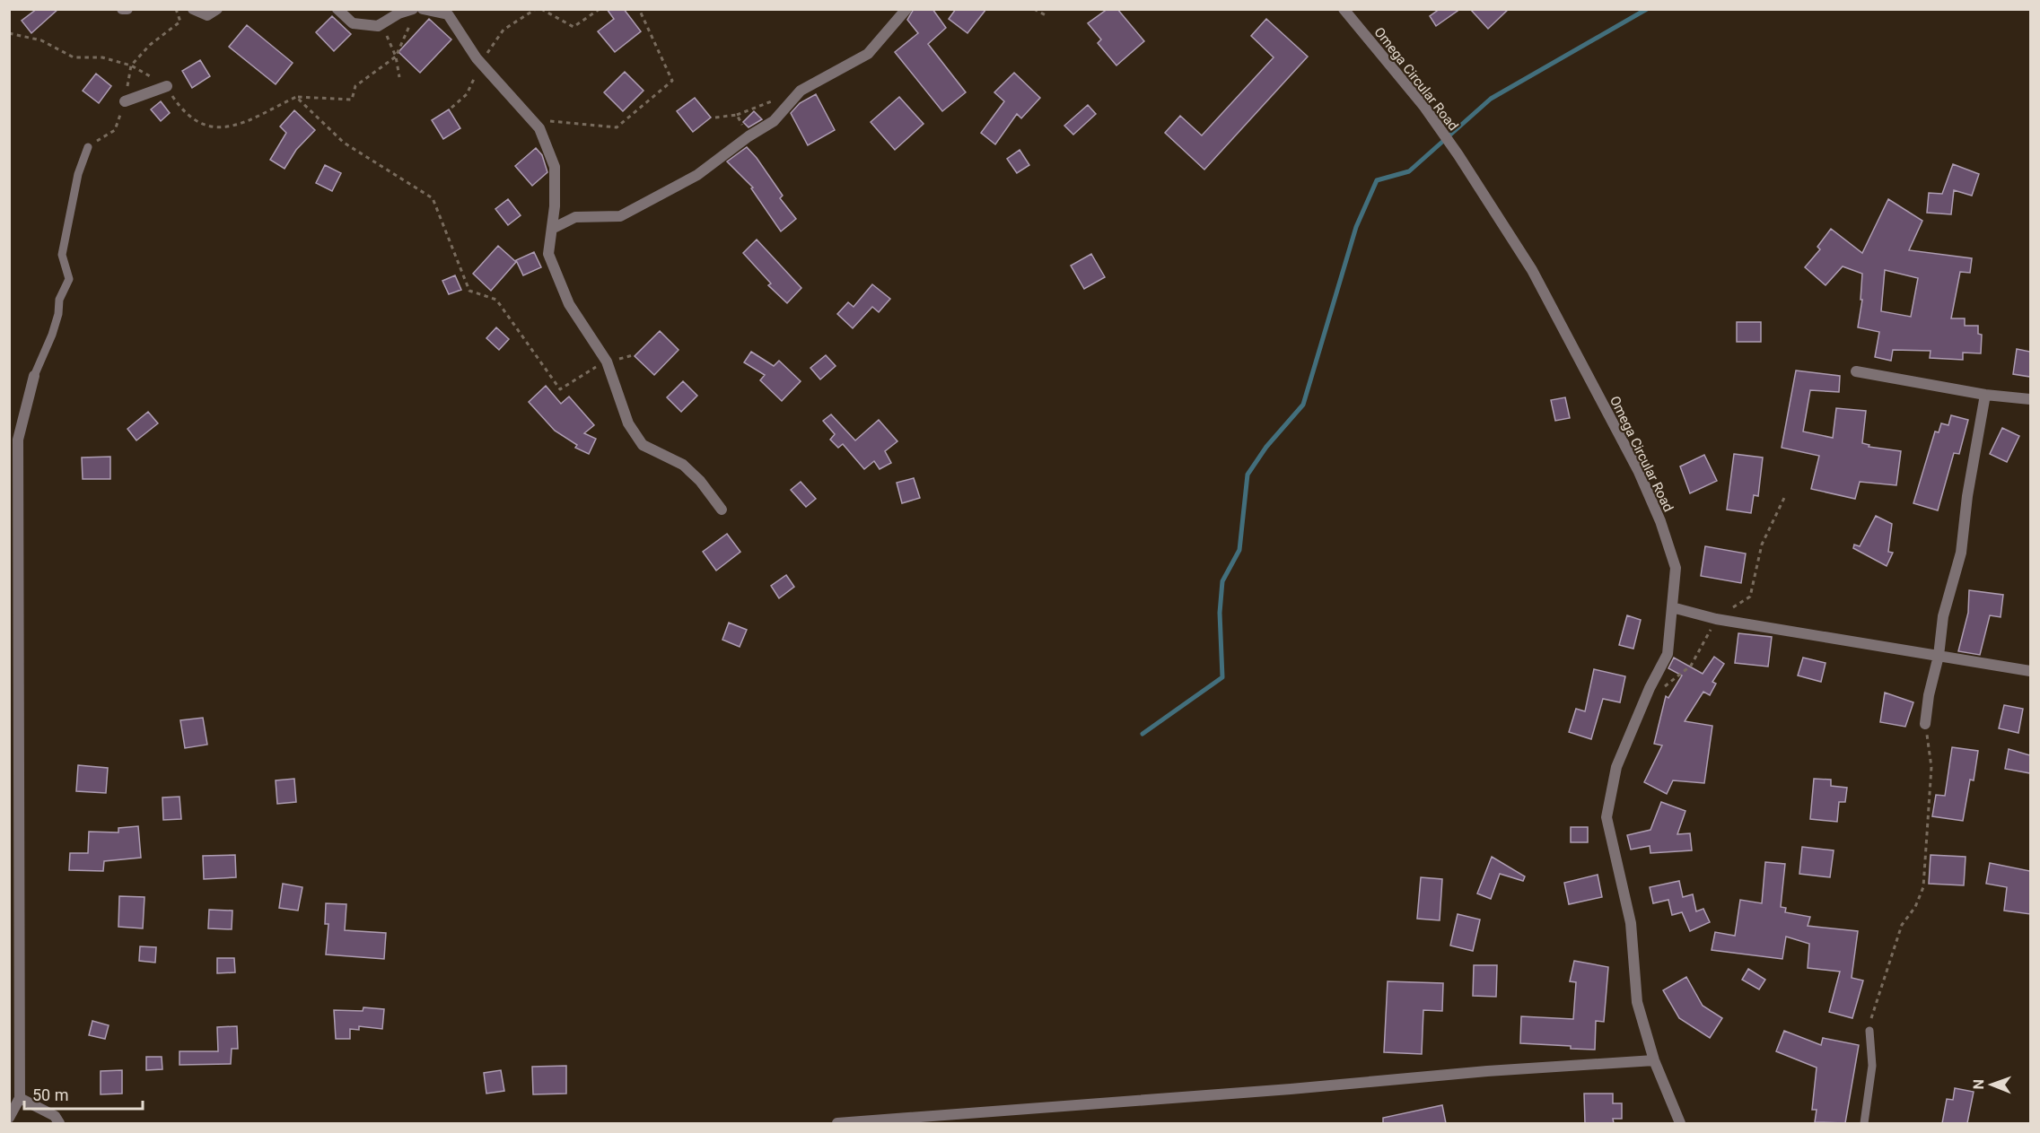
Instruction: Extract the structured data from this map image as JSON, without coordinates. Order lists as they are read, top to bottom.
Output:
{
  "streets": {
    "street": ["Omega Circular Road"]
  },
  "scale_bar": "50 m",
  "north": "left"
}
